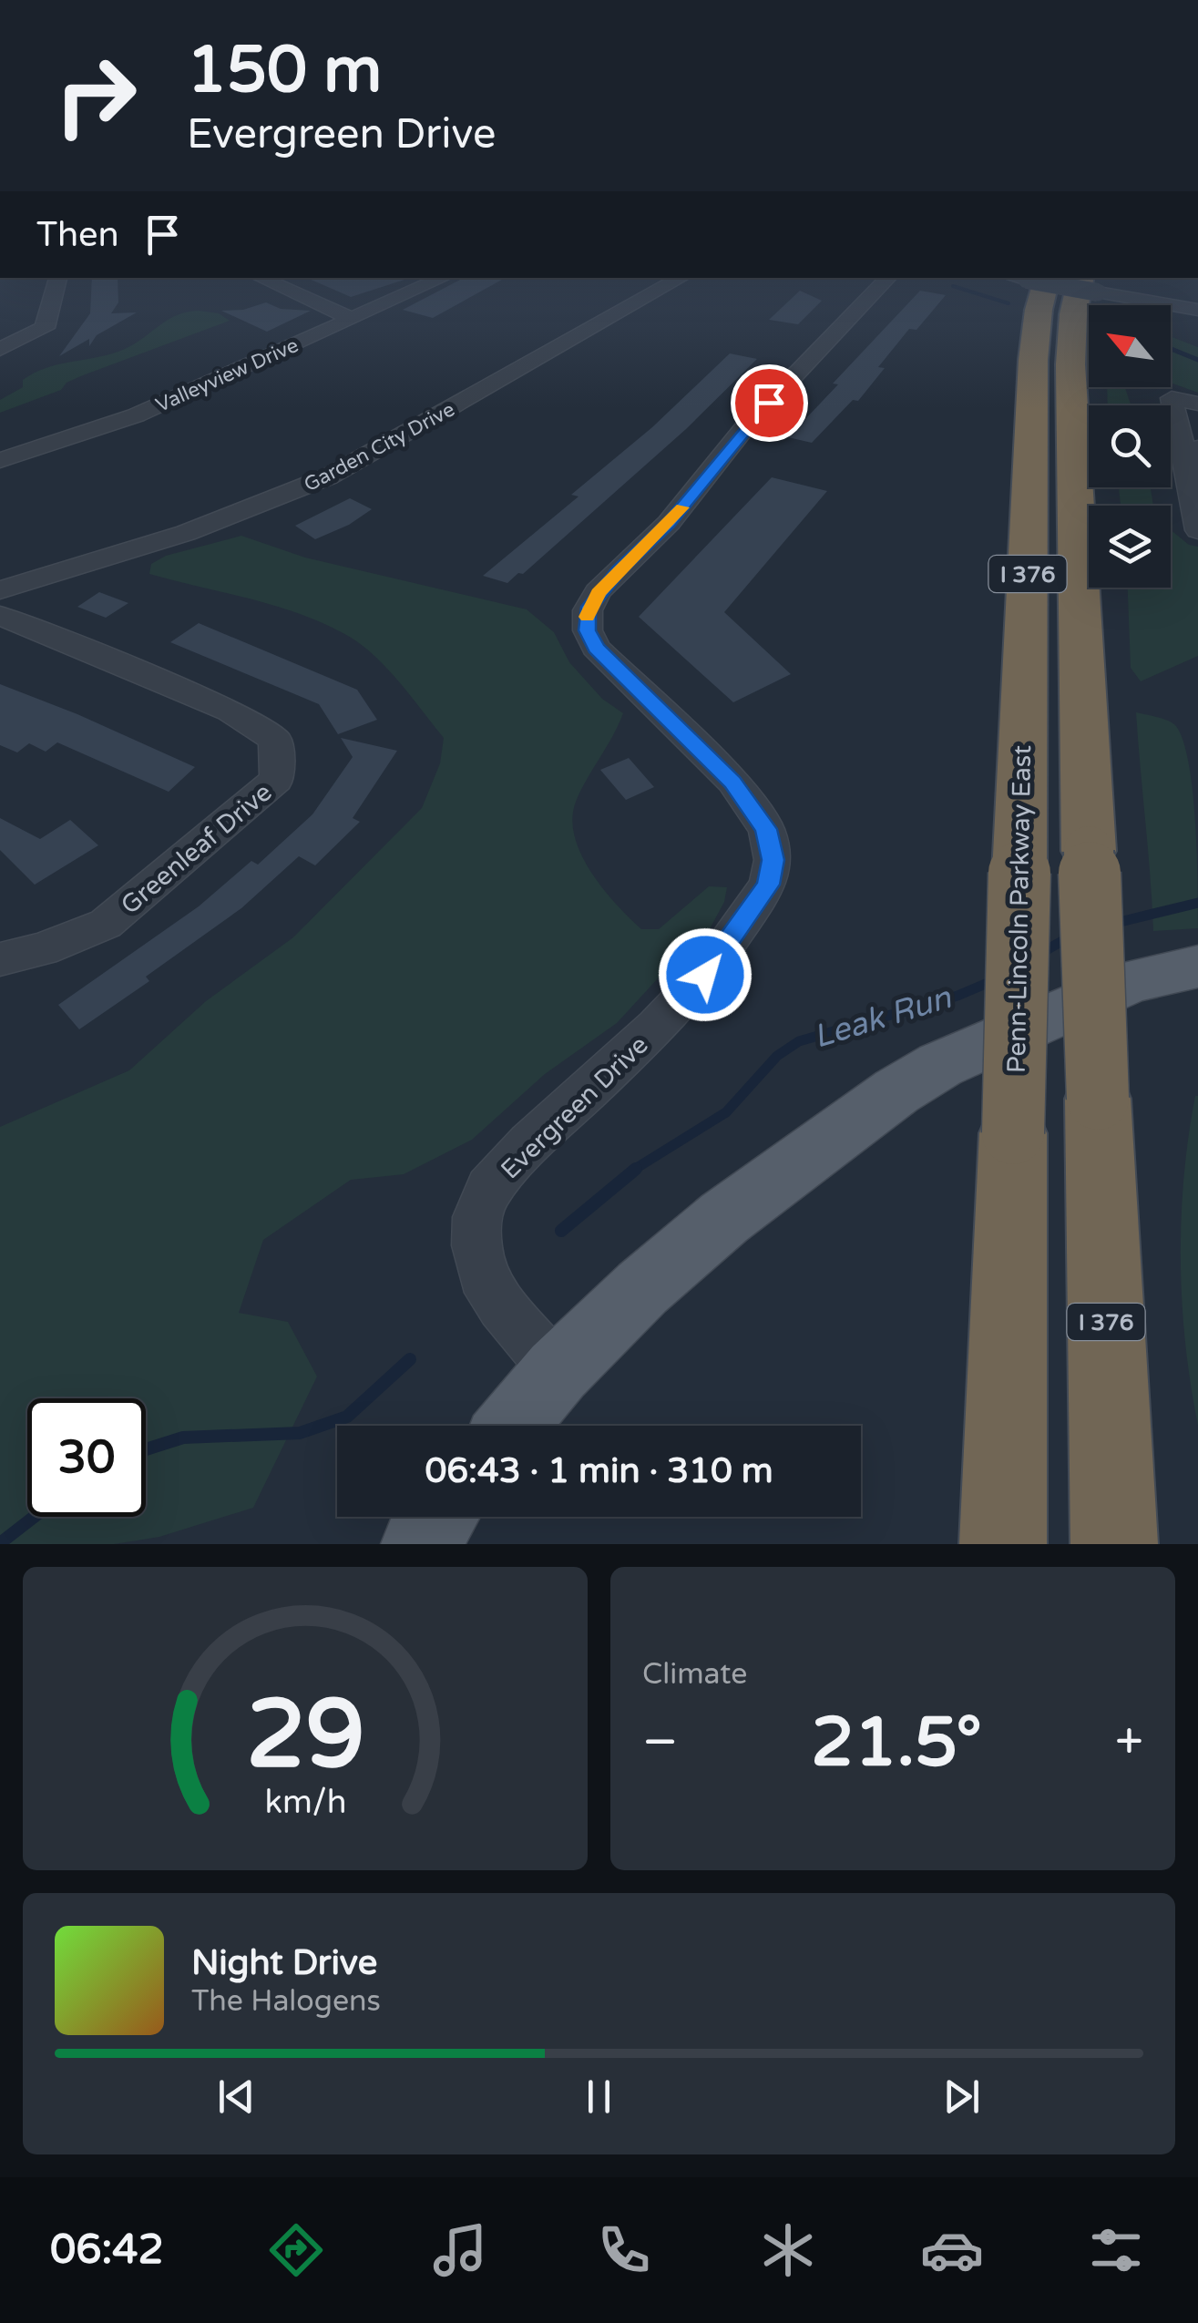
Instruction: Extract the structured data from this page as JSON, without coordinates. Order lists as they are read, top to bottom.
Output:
{
  "streets": {
    "highway": ["I 376", "Penn-Lincoln Parkway East"],
    "street": [
      "Valleyview Drive",
      "Garden City Drive",
      "Greenleaf Drive",
      "Evergreen Drive"
    ]
  },
  "water": ["Leak Run"],
  "north": "top left",
  "page": {
    "turn": ["150 m", "Evergreen Drive"],
    "then": "Then",
    "limit": "30",
    "trip": "06:43 · 1 min · 310 m",
    "tile": "Climate",
    "heat": ["−", "21.5°", "+"],
    "song": ["Night Drive", "The Halogens"],
    "tabs": "06:42",
    "gauge": ["29", "km/h"]
  }
}
